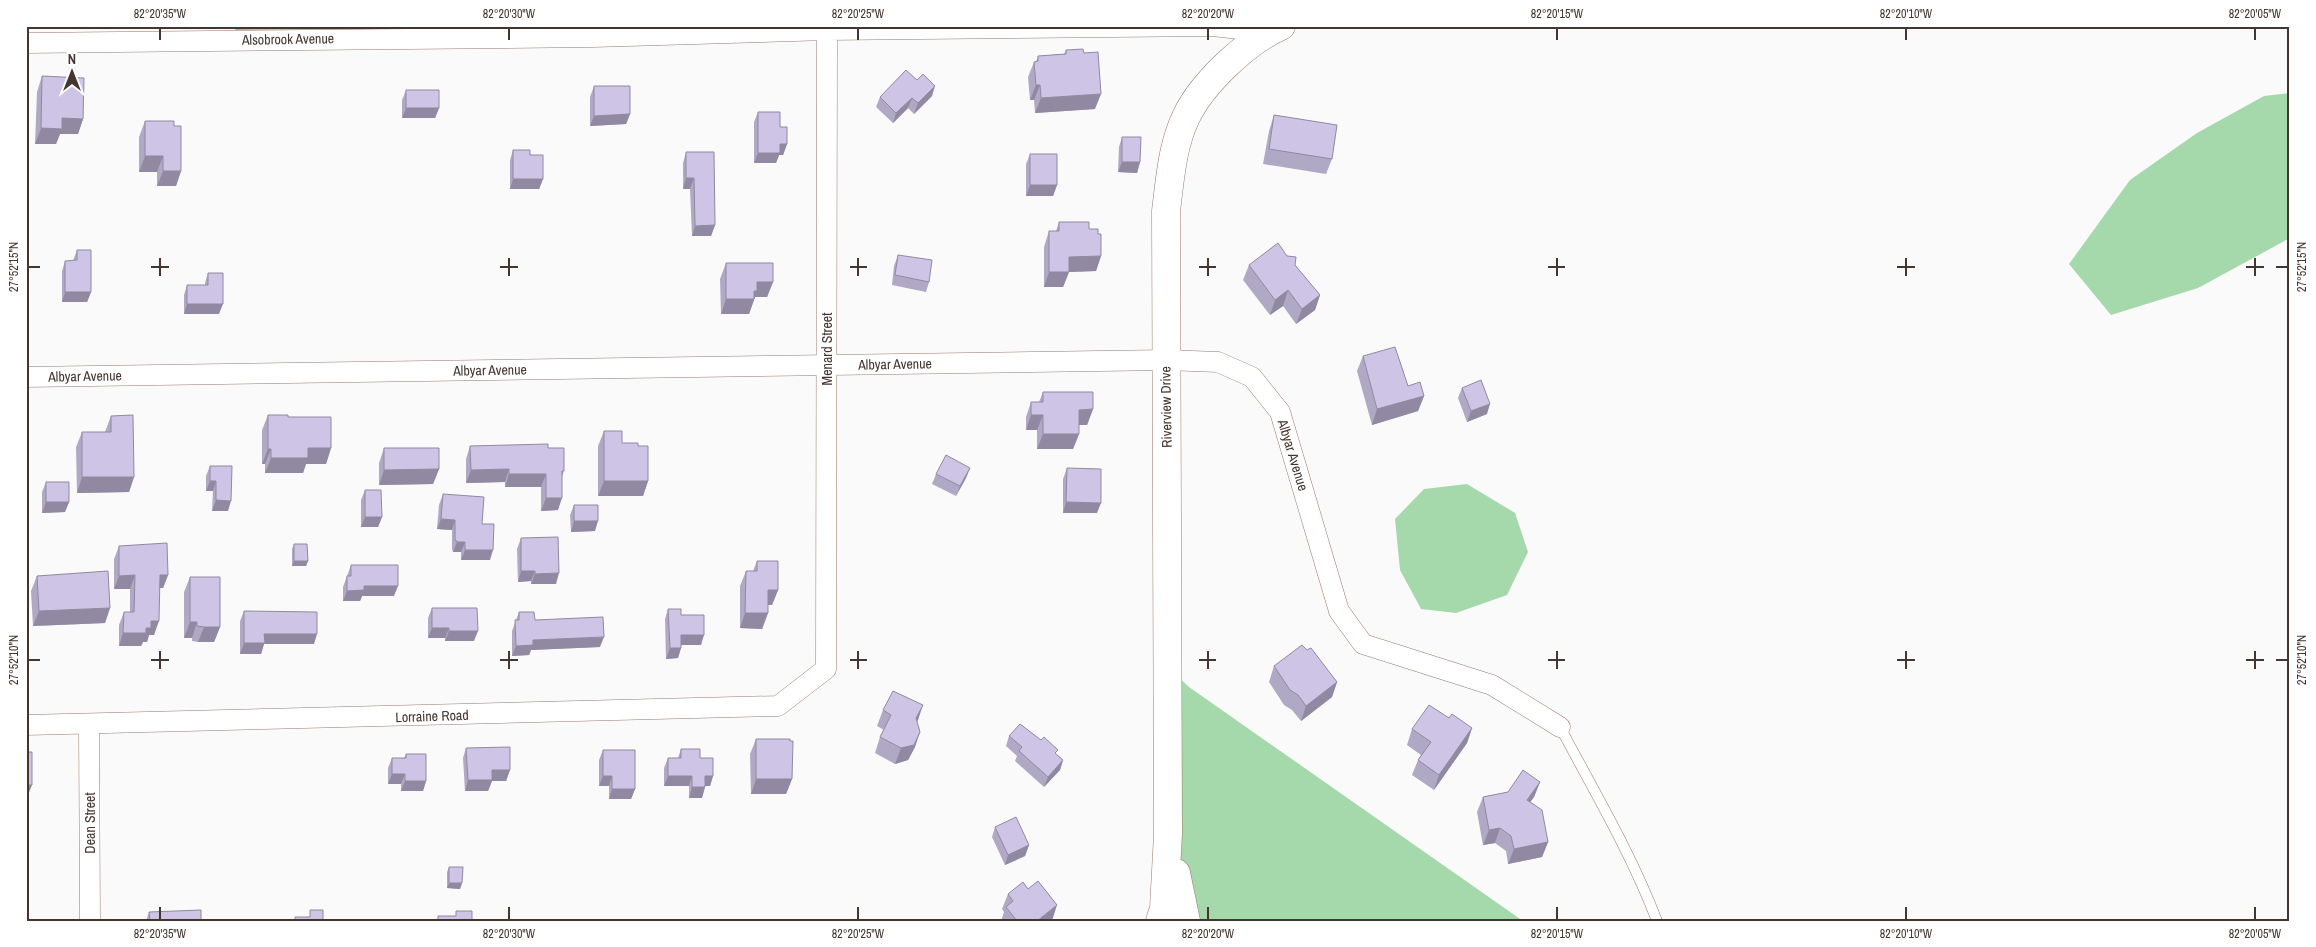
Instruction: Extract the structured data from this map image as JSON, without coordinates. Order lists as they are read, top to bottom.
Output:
{
  "streets": {
    "street": [
      "Alsobrook Avenue",
      "Menard Street",
      "Albyar Avenue",
      "Riverview Drive",
      "Lorraine Road",
      "Dean Street"
    ]
  },
  "crossings": [
    ["Alsobrook Avenue", "Menard Street"],
    ["Alsobrook Avenue", "Riverview Drive"],
    ["Menard Street", "Albyar Avenue"],
    ["Menard Street", "Lorraine Road"],
    ["Albyar Avenue", "Riverview Drive"],
    ["Lorraine Road", "Dean Street"]
  ],
  "north": "top",
  "coordinates": [
    "82°20'35\"W",
    "82°20'30\"W",
    "82°20'25\"W",
    "82°20'20\"W",
    "82°20'15\"W",
    "82°20'10\"W",
    "82°20'05\"W",
    "27°52'15\"N",
    "27°52'10\"N"
  ]
}
